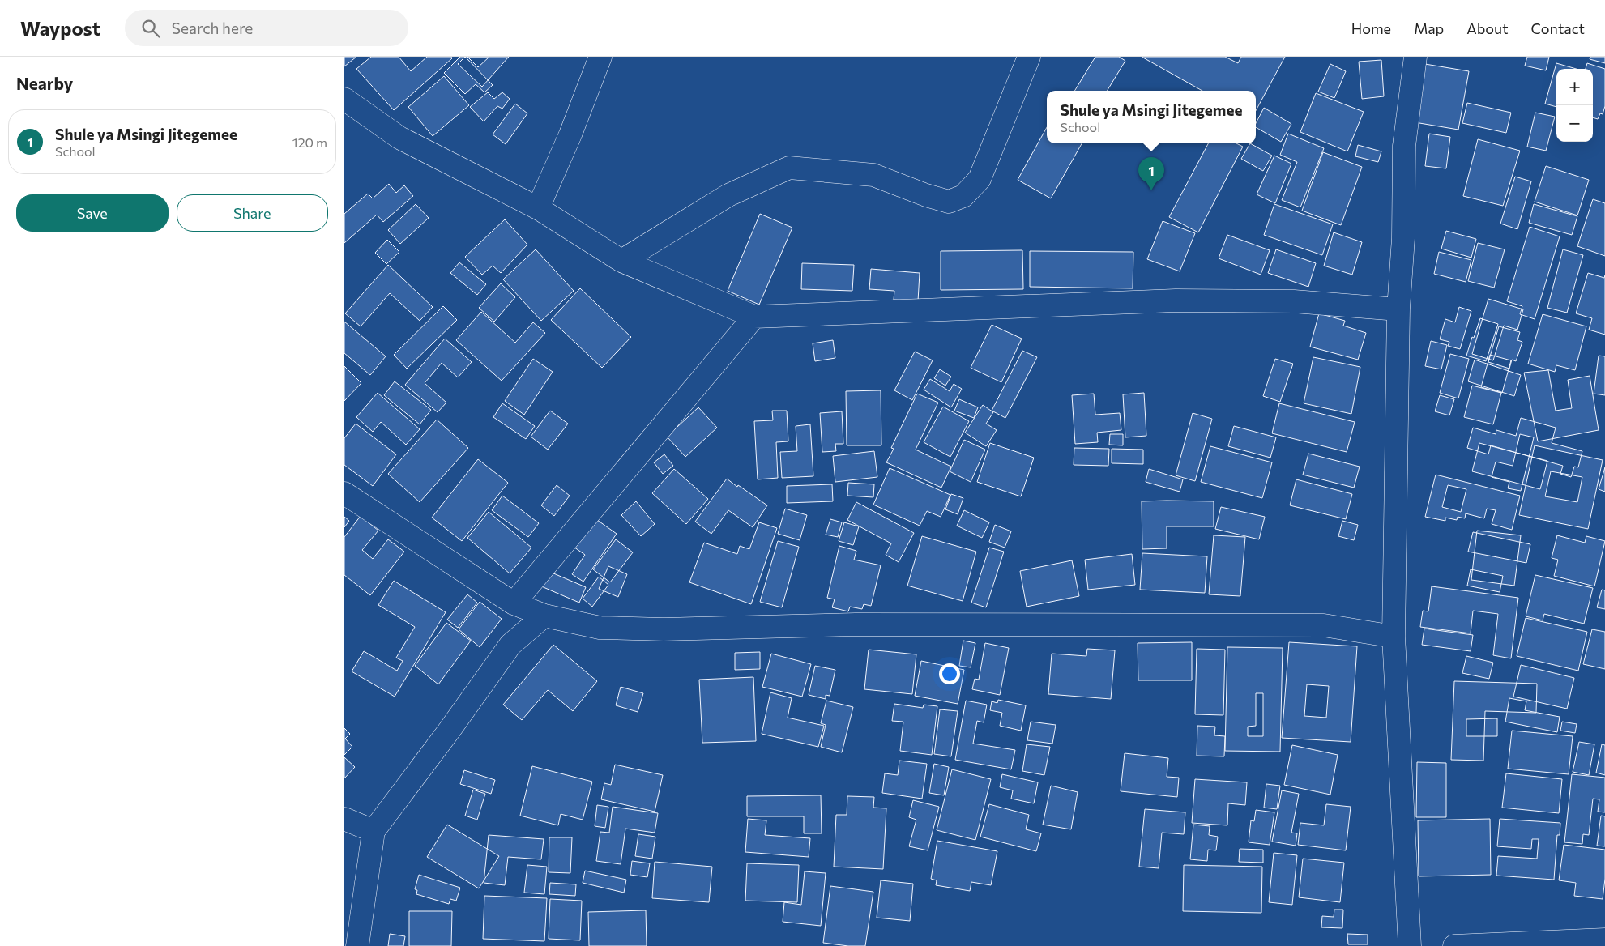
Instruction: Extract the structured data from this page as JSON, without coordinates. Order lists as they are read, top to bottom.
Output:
{
  "page": {
    "header": "Waypost",
    "search": "Search here",
    "nav": [
      "Home",
      "Map",
      "About",
      "Contact"
    ],
    "heading": "Nearby",
    "map_buttons": ["+", "−"],
    "popup": ["Shule ya Msingi Jitegemee", "School"],
    "list": [
      {
        "mark": "1",
        "name": "Shule ya Msingi Jitegemee",
        "note": "School",
        "value": "120 m"
      }
    ],
    "pins": "1",
    "buttons": ["Save", "Share"]
  }
}
